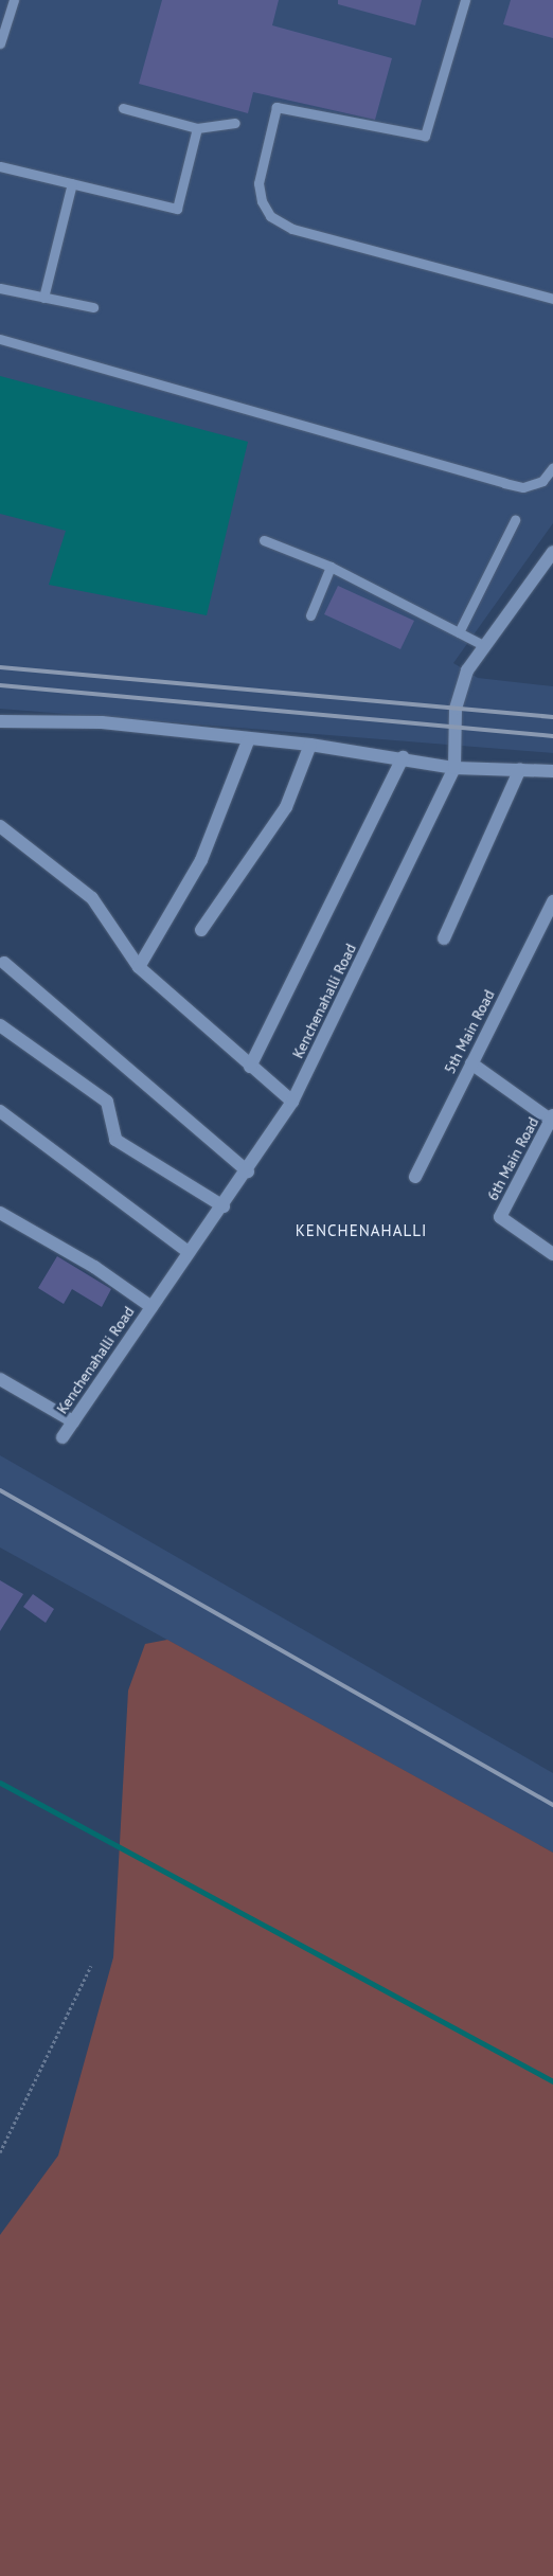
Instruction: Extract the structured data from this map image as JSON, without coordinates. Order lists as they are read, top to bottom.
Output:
{
  "streets": {
    "street": ["Kenchenahalli Road", "5th Main Road", "6th Main Road"]
  },
  "districts": ["KENCHENAHALLI"]
}
